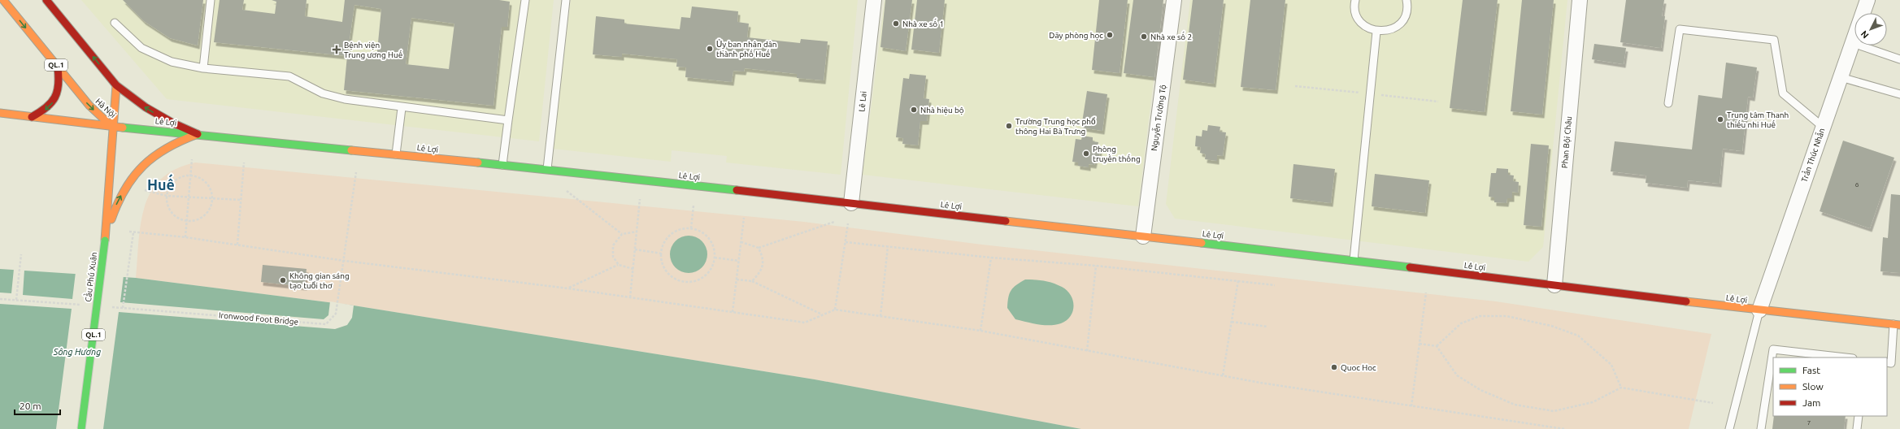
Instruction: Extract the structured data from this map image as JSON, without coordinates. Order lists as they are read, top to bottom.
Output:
{
  "streets": {
    "main road": [
      "QL.1",
      "Hà Nội",
      "Lê Lợi",
      "Cầu Phú Xuân"
    ],
    "street": [
      "Lê Lai",
      "Nguyễn Trường Tộ",
      "Phan Bội Châu",
      "Trần Thúc Nhẫn"
    ],
    "path": ["Ironwood Foot Bridge"]
  },
  "crossings": [
    ["Lê Lai", "Lê Lợi"],
    ["Hà Nội", "Lê Lợi"],
    ["Hà Nội", "Cầu Phú Xuân"],
    ["Nguyễn Trường Tộ", "Lê Lợi"],
    ["Lê Lợi", "Phan Bội Châu"],
    ["Lê Lợi", "Trần Thúc Nhẫn"],
    ["Lê Lợi", "Cầu Phú Xuân"]
  ],
  "districts": ["Huế"],
  "water": ["Sông Hương"],
  "places": {
    "other": [
      "Nhà xe số 1",
      "Dãy phòng học",
      "Nhà xe số 2",
      "Ủy ban nhân dân thành phố Huế",
      "Nhà hiệu bộ",
      "Trung tâm Thanh thiếu nhi Huế",
      "Trường Trung học phổ thông Hai Bà Trưng",
      "Phòng truyền thống",
      "Không gian sáng tạo tuổi thơ",
      "Quoc Hoc"
    ],
    "health": ["Bệnh viện Trung ương Huế"]
  },
  "house_numbers": ["6", "7"],
  "legend": ["Fast", "Slow", "Jam"],
  "scale_bar": "20 m",
  "north": "bottom left"
}
